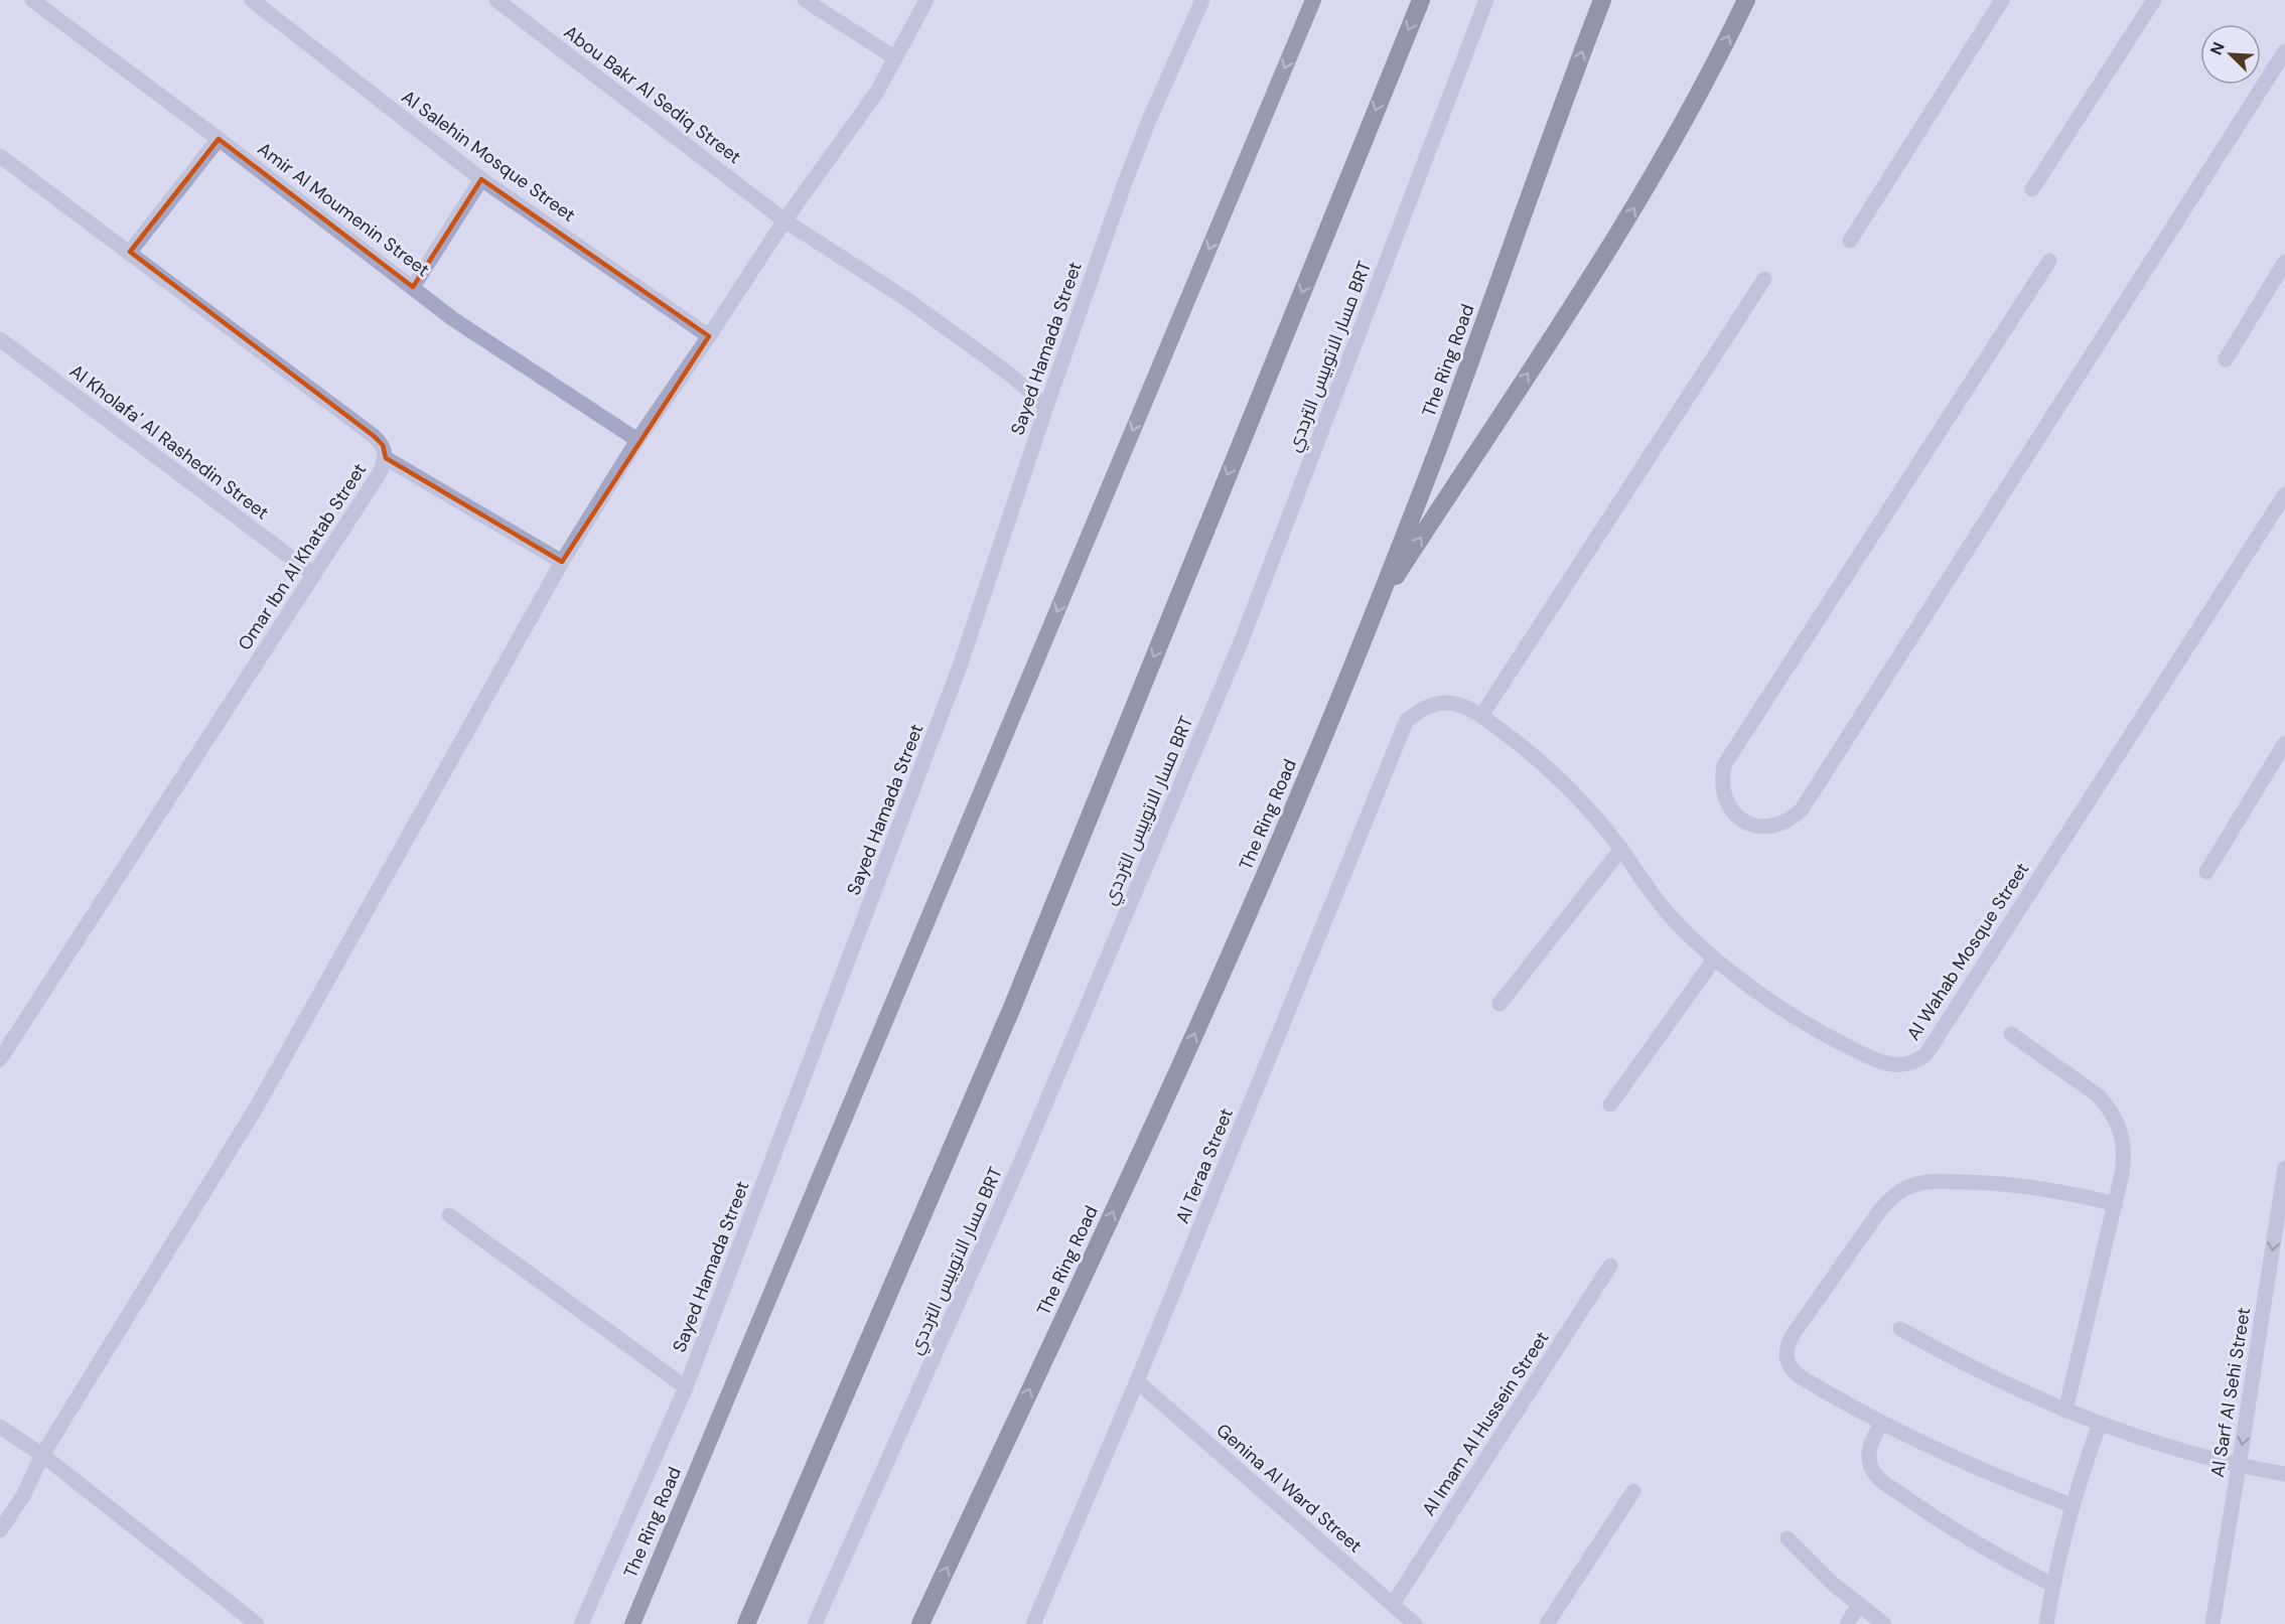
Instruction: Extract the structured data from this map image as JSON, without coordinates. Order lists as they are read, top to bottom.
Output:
{
  "streets": {
    "highway": ["The Ring Road"],
    "street": [
      "Abou Bakr Al Sediq Street",
      "Al Salehin Mosque Street",
      "Amir Al Moumenin Street",
      "Sayed Hamada Street",
      "مسار الاتوبيس الترددي BRT",
      "Al Kholafa' Al Rashedin Street",
      "Omar Ibn Al Khatab Street",
      "Al Wahab Mosque Street",
      "Al Teraa Street",
      "Al Sarf Al Sehi Street",
      "Al Imam Al Hussein Street",
      "Genina Al Ward Street"
    ]
  },
  "crossings": [
    ["Abou Bakr Al Sediq Street", "Sayed Hamada Street"],
    ["Al Kholafa' Al Rashedin Street", "Omar Ibn Al Khatab Street"],
    ["Al Wahab Mosque Street", "Al Teraa Street"],
    ["Al Teraa Street", "Genina Al Ward Street"],
    ["Al Imam Al Hussein Street", "Genina Al Ward Street"]
  ],
  "one_way": ["Al Sarf Al Sehi Street"],
  "north": "top left"
}
